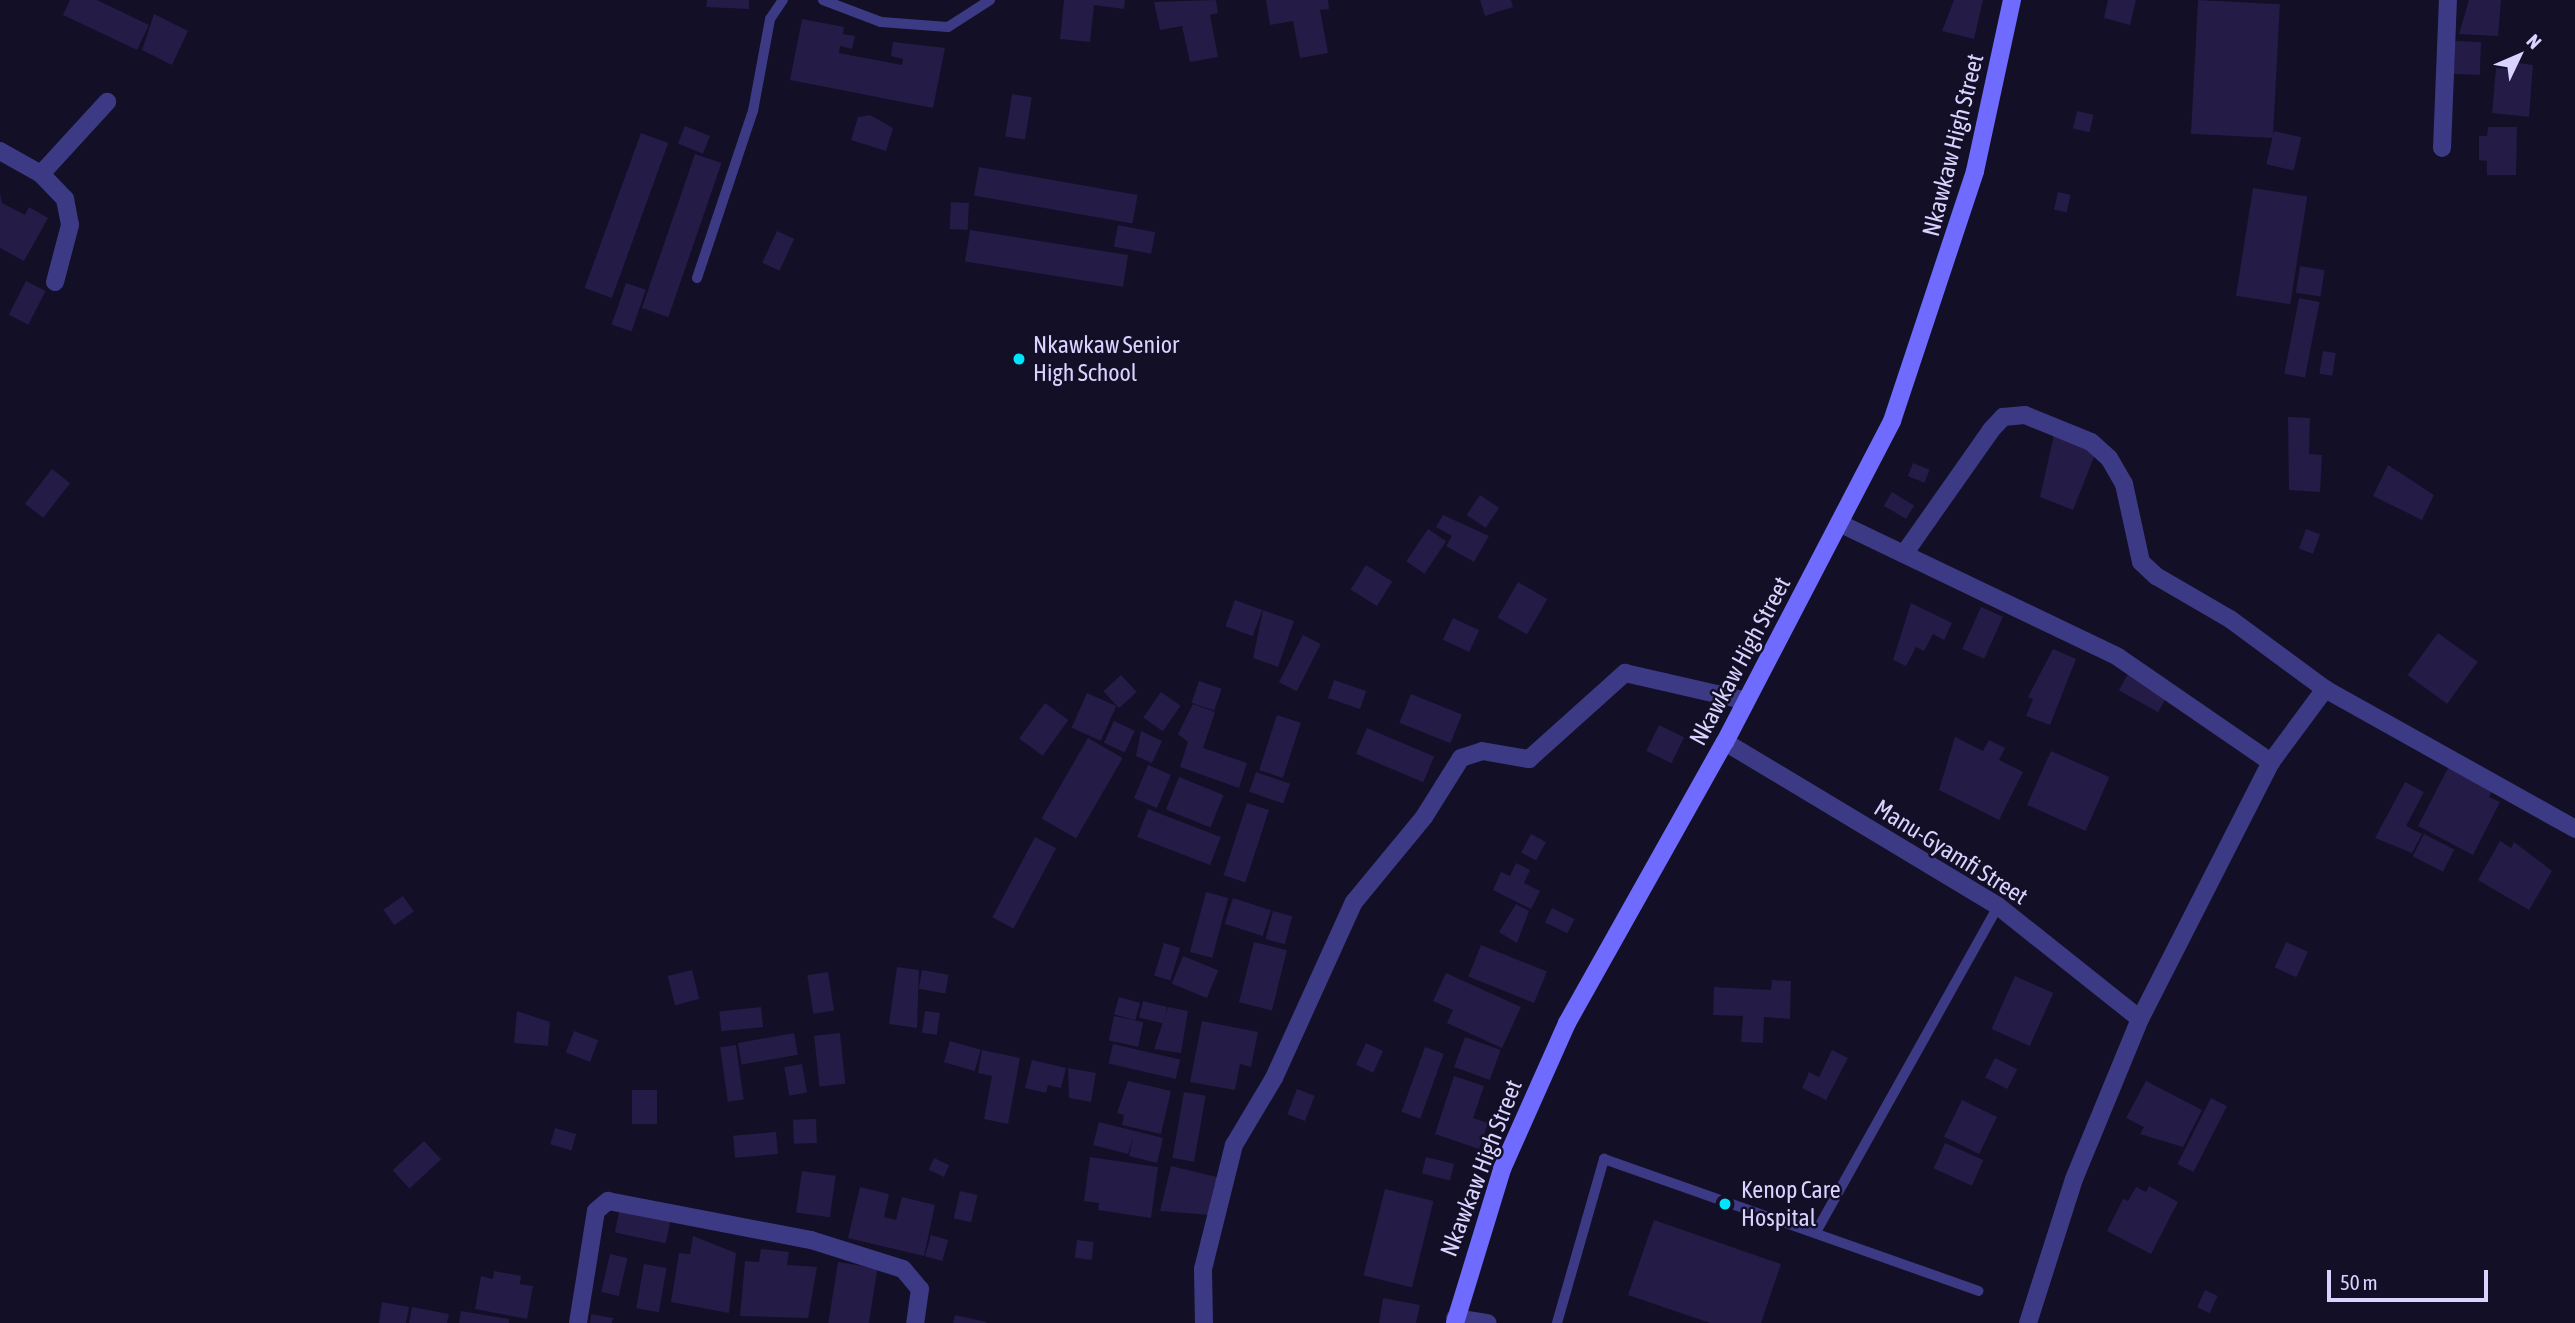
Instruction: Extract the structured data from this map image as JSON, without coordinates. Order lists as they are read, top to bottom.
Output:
{
  "streets": {
    "main road": ["Nkawkaw High Street"],
    "street": ["Manu-Gyamfi Street"]
  },
  "crossings": [
    ["Nkawkaw High Street", "Manu-Gyamfi Street"]
  ],
  "places": ["Nkawkaw Senior High School", "Kenop Care Hospital"],
  "scale_bar": "50 m",
  "north": "top right"
}
